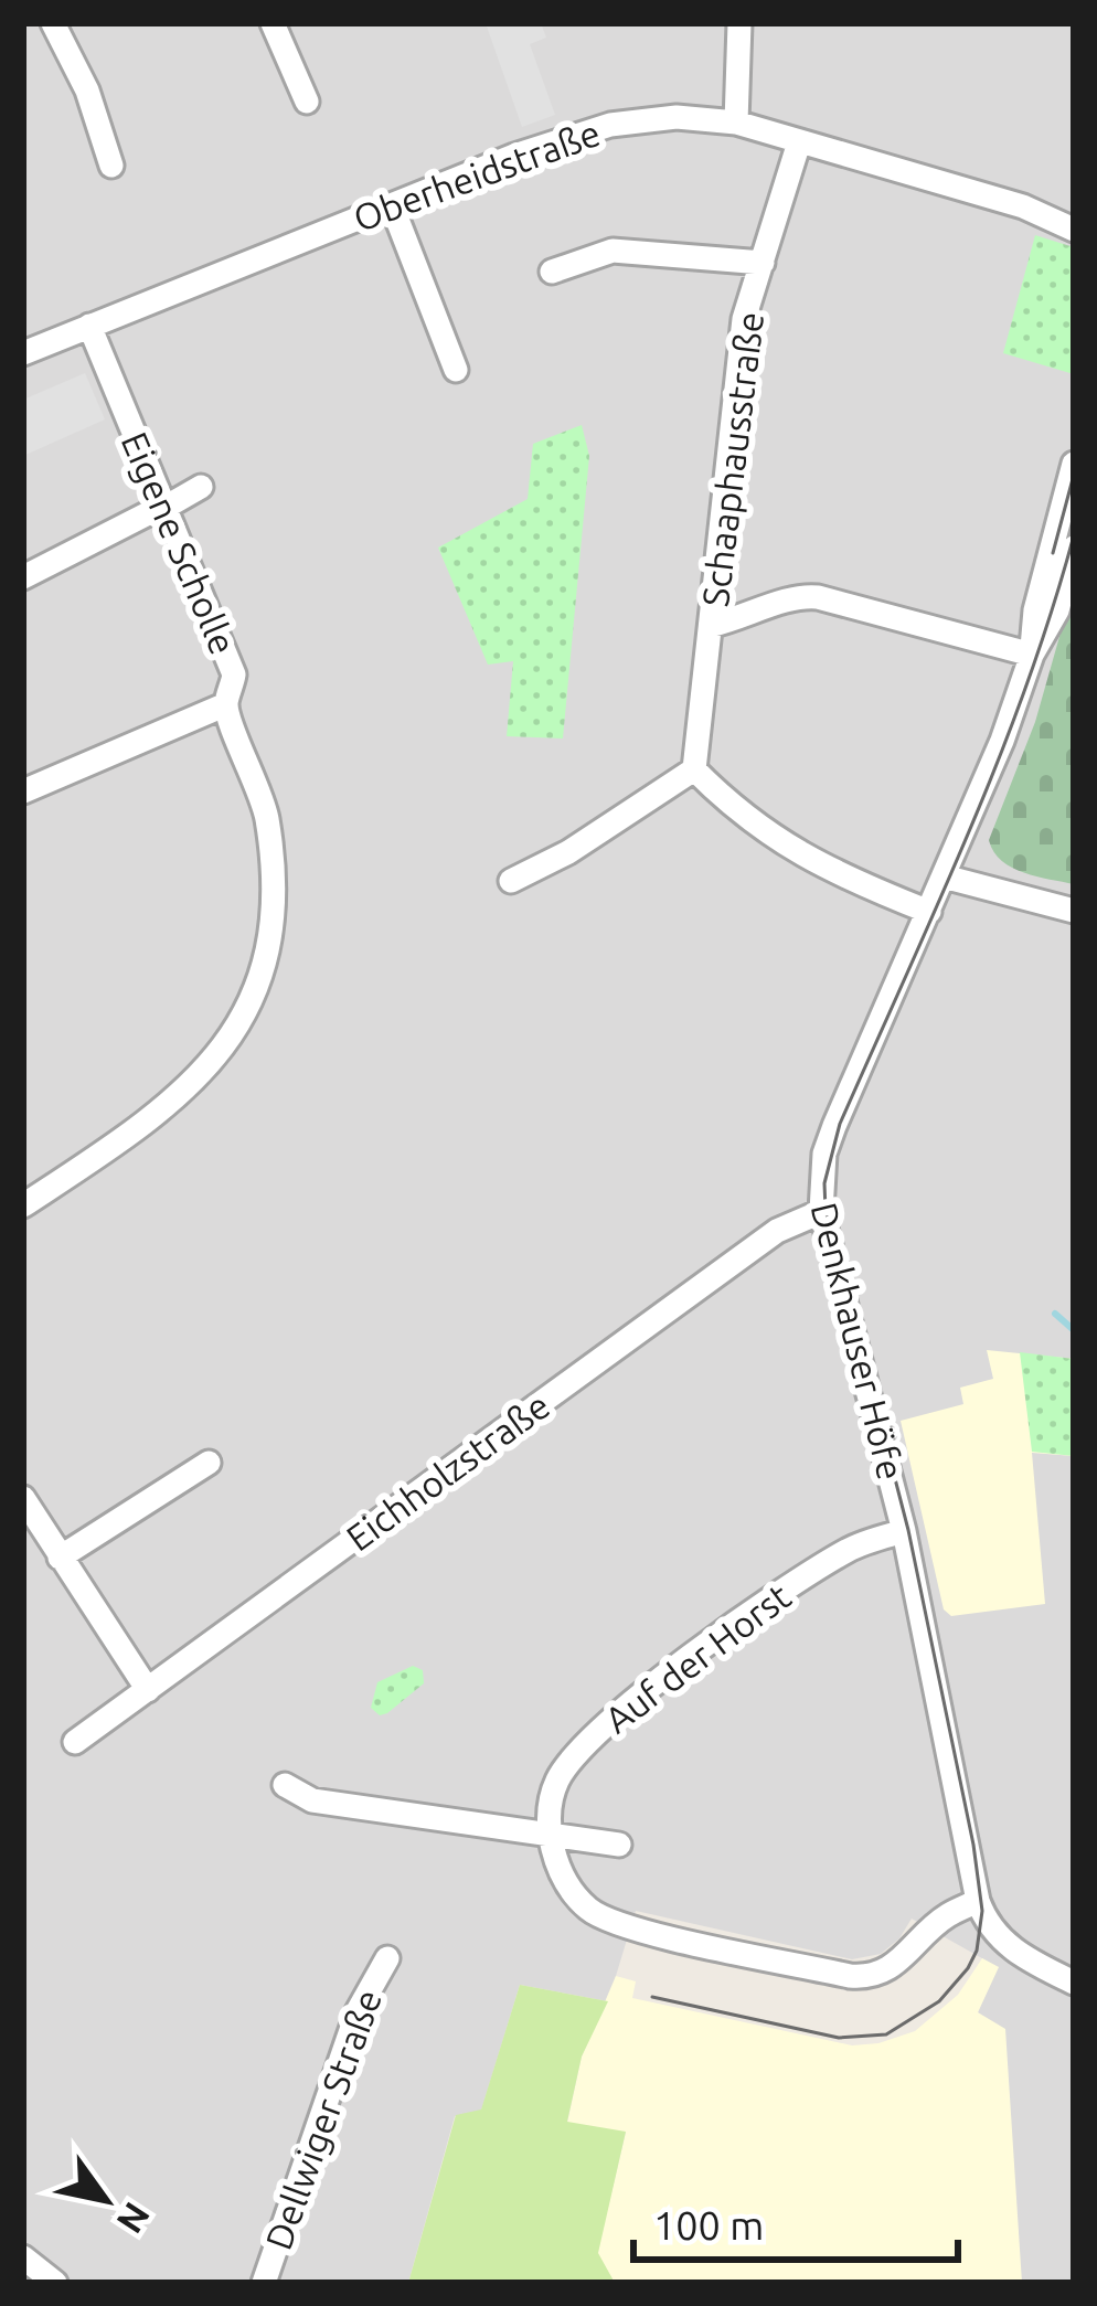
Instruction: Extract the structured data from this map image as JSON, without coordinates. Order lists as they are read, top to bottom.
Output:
{
  "streets": {
    "street": [
      "Oberheidstraße",
      "Schaaphausstraße",
      "Eigene Scholle",
      "Denkhauser Höfe",
      "Eichholzstraße",
      "Auf der Horst",
      "Dellwiger Straße"
    ]
  },
  "crossings": [
    ["Oberheidstraße", "Schaaphausstraße"],
    ["Oberheidstraße", "Eigene Scholle"],
    ["Schaaphausstraße", "Denkhauser Höfe"],
    ["Denkhauser Höfe", "Eichholzstraße"],
    ["Denkhauser Höfe", "Auf der Horst"]
  ],
  "scale_bar": "100 m",
  "north": "bottom right"
}
